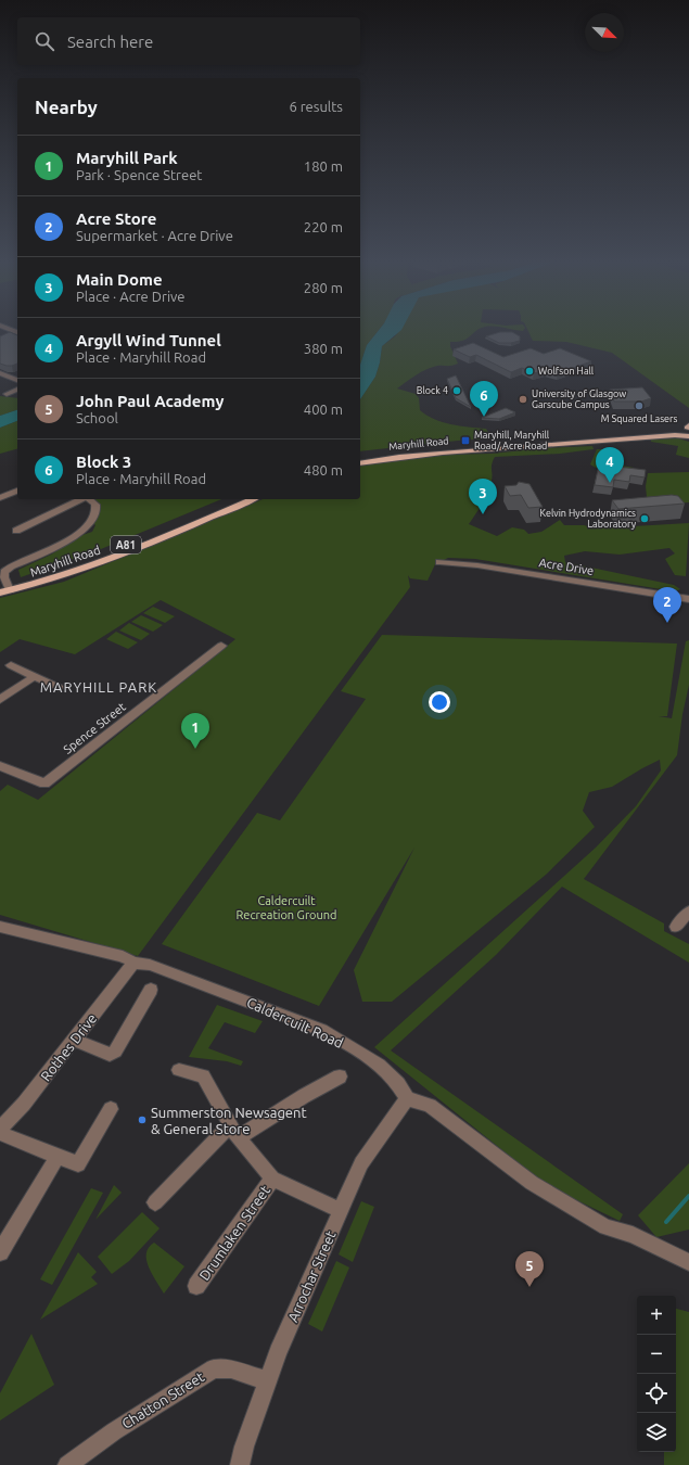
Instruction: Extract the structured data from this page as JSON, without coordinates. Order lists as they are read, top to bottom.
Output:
{
  "streets": {
    "main road": ["Maryhill Road", "A81"],
    "street": [
      "Acre Drive",
      "Spence Street",
      "Caldercuilt Road",
      "Rothes Drive",
      "Drumlaken Street",
      "Arrochar Street",
      "Chatton Street"
    ]
  },
  "crossings": [
    ["Caldercuilt Road", "Rothes Drive"],
    ["Caldercuilt Road", "Arrochar Street"],
    ["Drumlaken Street", "Arrochar Street"],
    ["Arrochar Street", "Chatton Street"]
  ],
  "districts": ["MARYHILL PARK"],
  "parks": ["Caldercuilt Recreation Ground"],
  "places": {
    "other": [
      "Wolfson Hall",
      "Block 4",
      "University of Glasgow Garscube Campus",
      "M Squared Lasers",
      "Kelvin Hydrodynamics Laboratory",
      "Summerston Newsagent & General Store"
    ],
    "transit": ["Maryhill, Maryhill Road/ Acre Road"]
  },
  "north": "bottom right",
  "page": {
    "search": "Search here",
    "heading": ["Nearby", "6 results"],
    "list": [
      {
        "mark": "1",
        "name": "Maryhill Park",
        "note": "Park · Spence Street",
        "value": "180 m"
      },
      {
        "mark": "2",
        "name": "Acre Store",
        "note": "Supermarket · Acre Drive",
        "value": "220 m"
      },
      {
        "mark": "3",
        "name": "Main Dome",
        "note": "Place · Acre Drive",
        "value": "280 m"
      },
      {
        "mark": "4",
        "name": "Argyll Wind Tunnel",
        "note": "Place · Maryhill Road",
        "value": "380 m"
      },
      {
        "mark": "5",
        "name": "John Paul Academy",
        "note": "School",
        "value": "400 m"
      },
      {
        "mark": "6",
        "name": "Block 3",
        "note": "Place · Maryhill Road",
        "value": "480 m"
      }
    ],
    "pins": [
      "6",
      "4",
      "3",
      "2",
      "1",
      "5"
    ],
    "map_buttons": ["+", "−"]
  }
}
